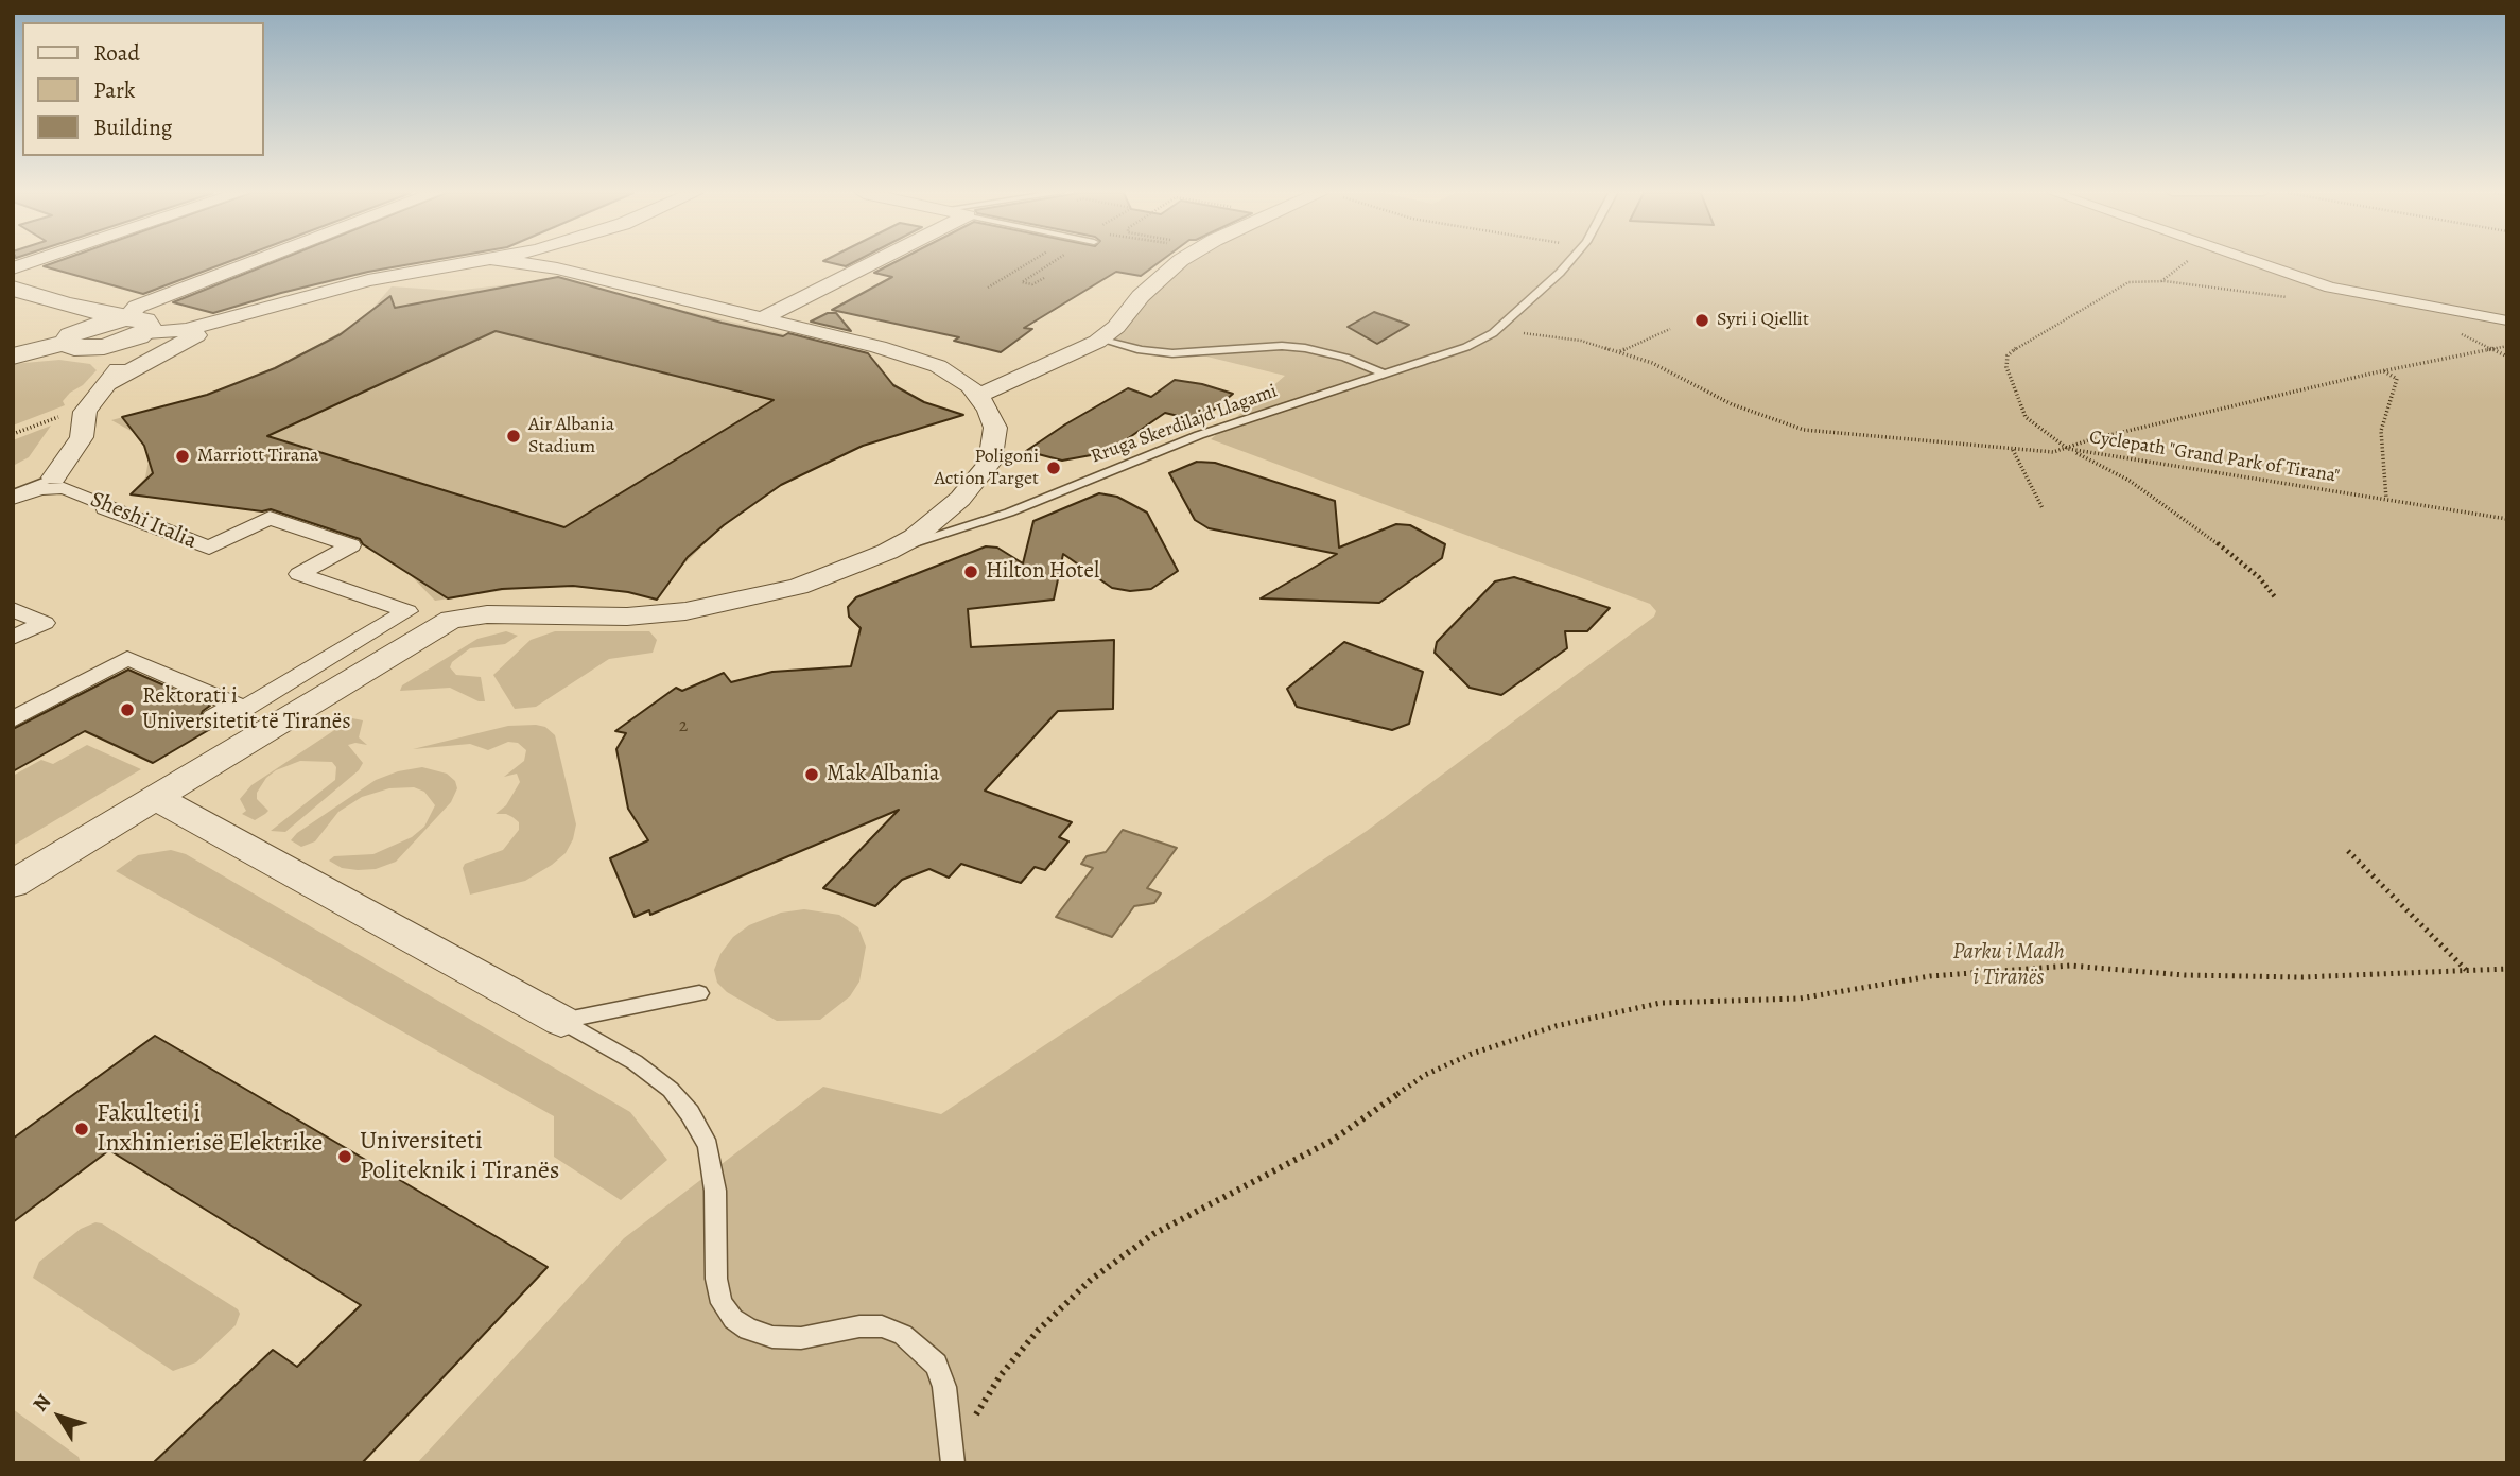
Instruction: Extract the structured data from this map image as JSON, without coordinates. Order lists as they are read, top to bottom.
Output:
{
  "streets": {
    "street": ["Sheshi Italia"],
    "lane": ["Rruga Skerdilajd Llagami"],
    "path": ["Cyclepath \"Grand Park of Tirana\""]
  },
  "parks": ["Parku i Madh i Tiranës"],
  "places": [
    "Syri i Qiellit",
    "Air Albania Stadium",
    "Marriott Tirana",
    "Poligoni Action Target",
    "Hilton Hotel",
    "Rektorati i Universitetit të Tiranës",
    "Mak Albania",
    "Fakulteti i Inxhinierisë Elektrike",
    "Universiteti Politeknik i Tiranës"
  ],
  "house_numbers": ["2"],
  "legend": ["Road", "Park", "Building"],
  "north": "top left"
}
